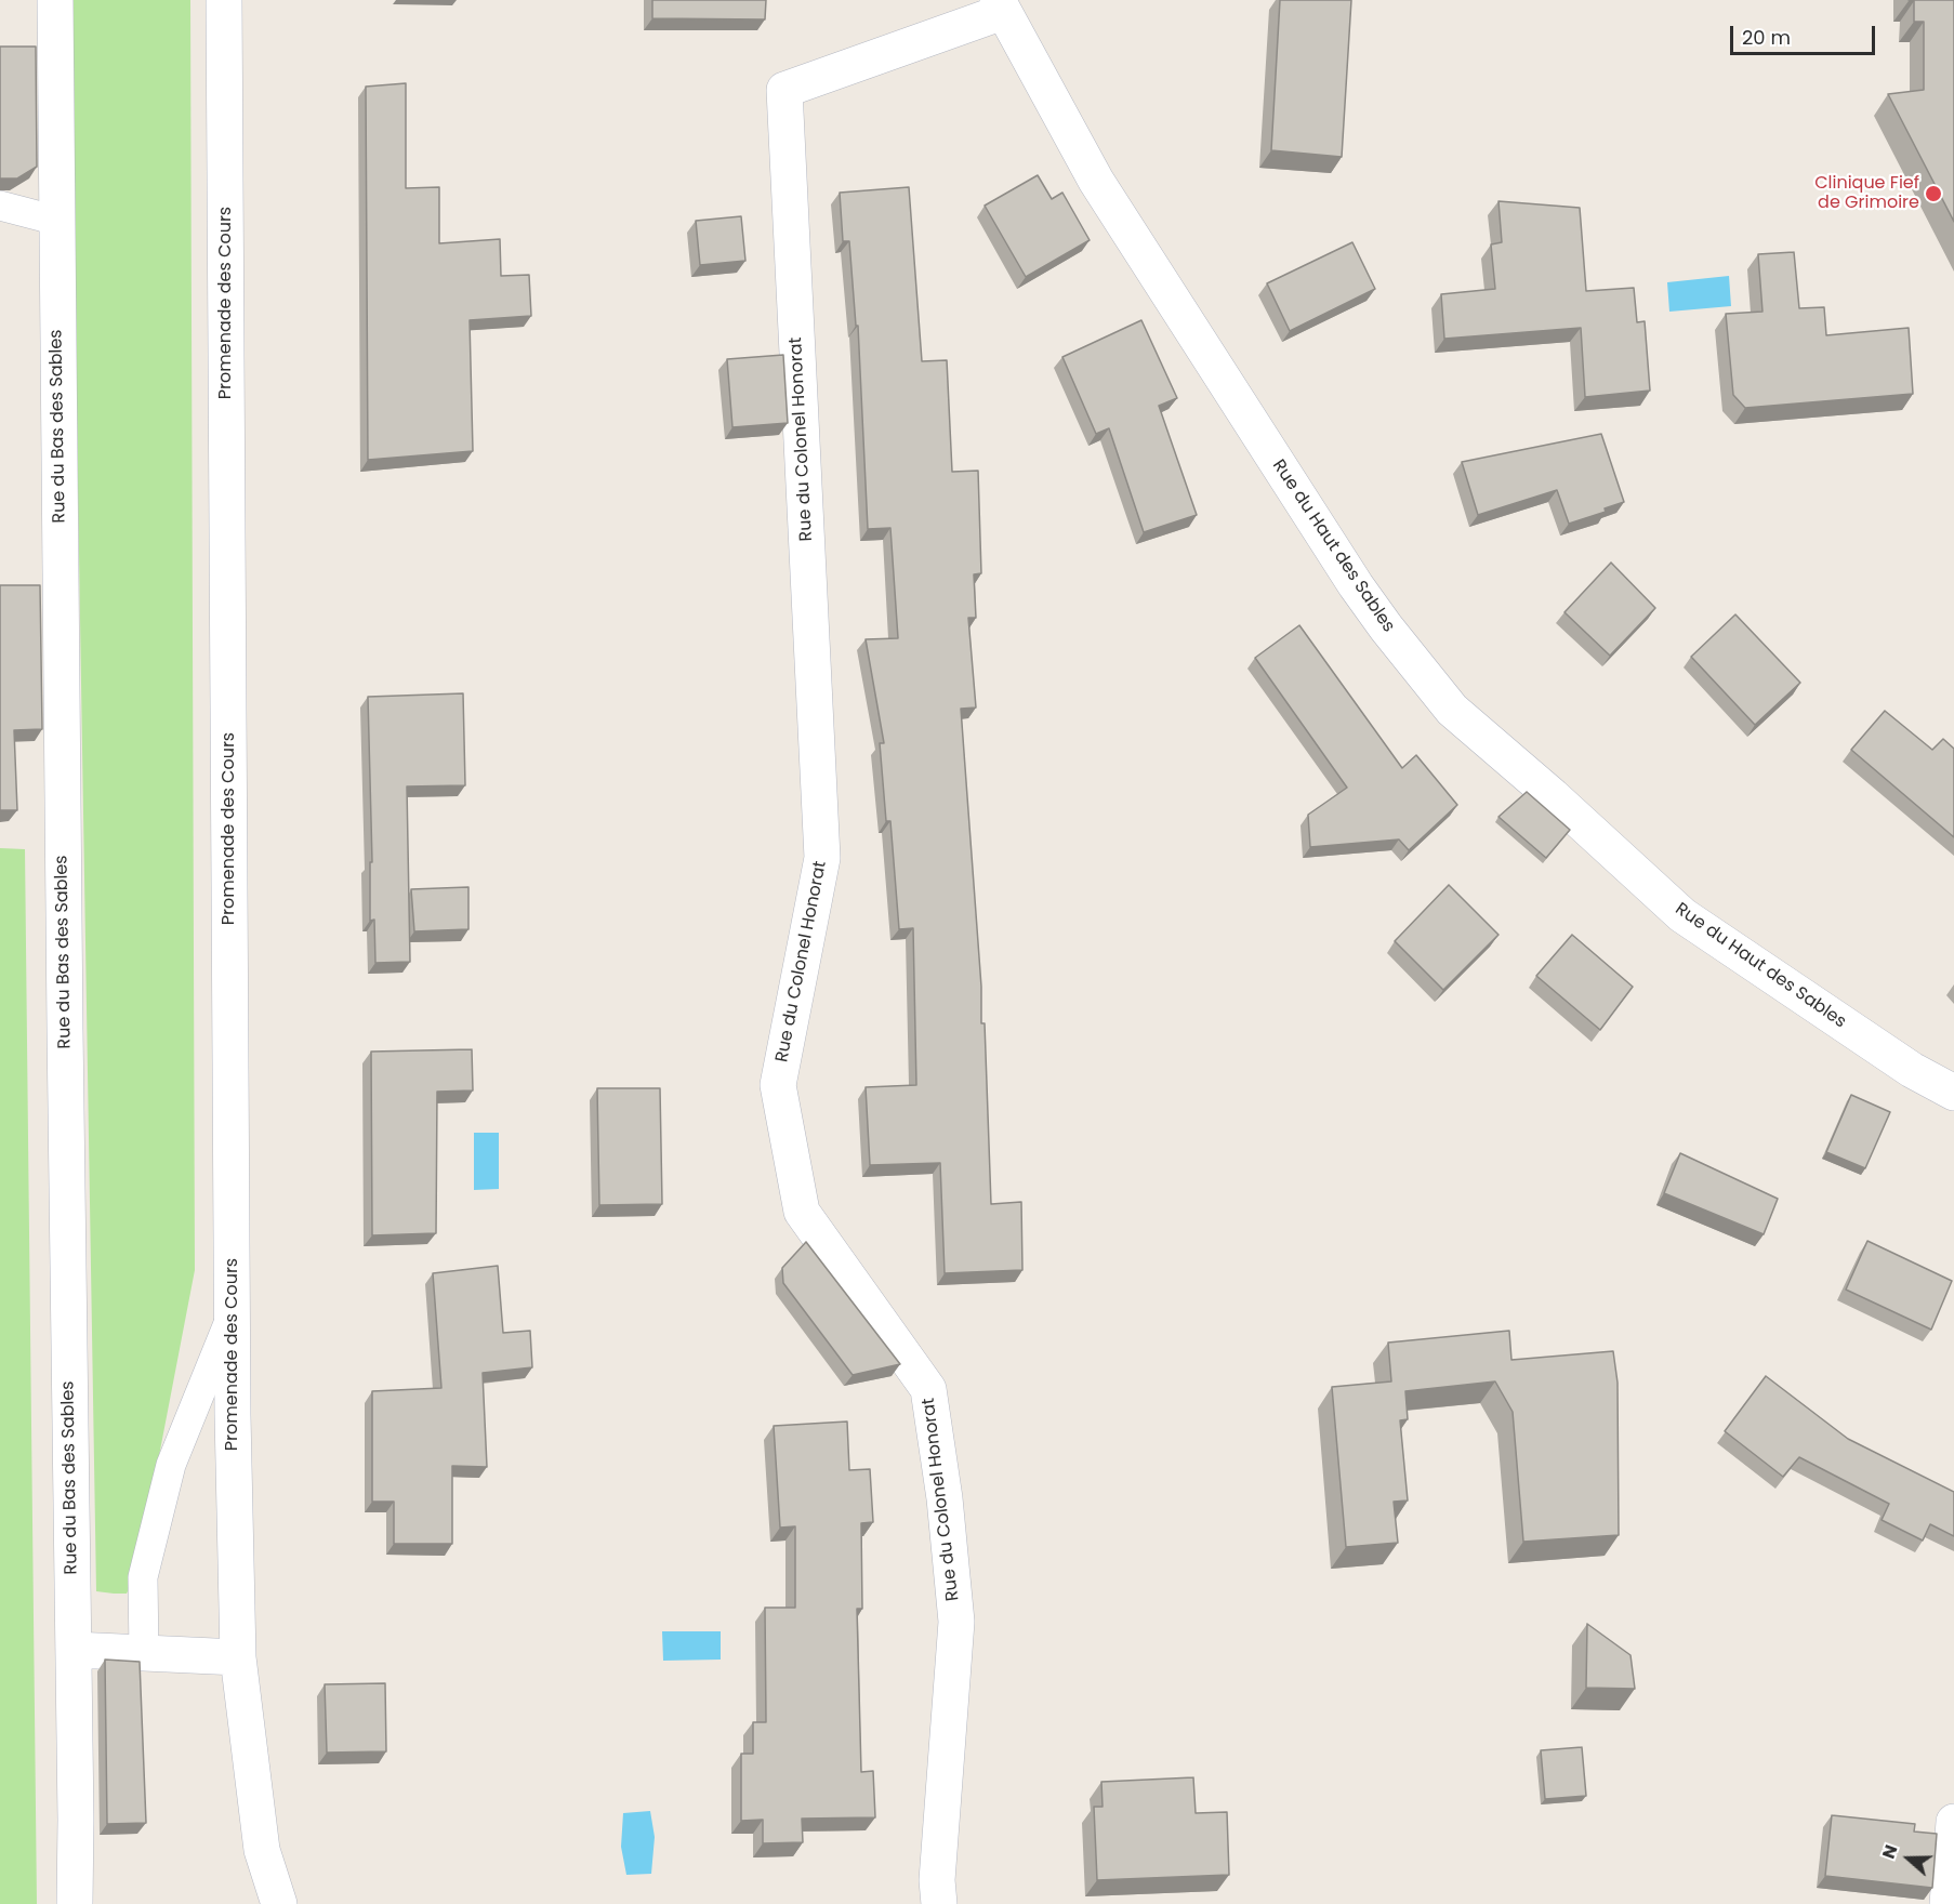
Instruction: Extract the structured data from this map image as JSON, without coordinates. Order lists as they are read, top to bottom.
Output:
{
  "streets": {
    "street": [
      "Promenade des Cours",
      "Rue du Bas des Sables",
      "Rue du Colonel Honorat",
      "Rue du Haut des Sables"
    ]
  },
  "crossings": [
    ["Rue du Colonel Honorat", "Rue du Haut des Sables"]
  ],
  "places": ["Clinique Fief de Grimoire"],
  "scale_bar": "20 m",
  "north": "left"
}
